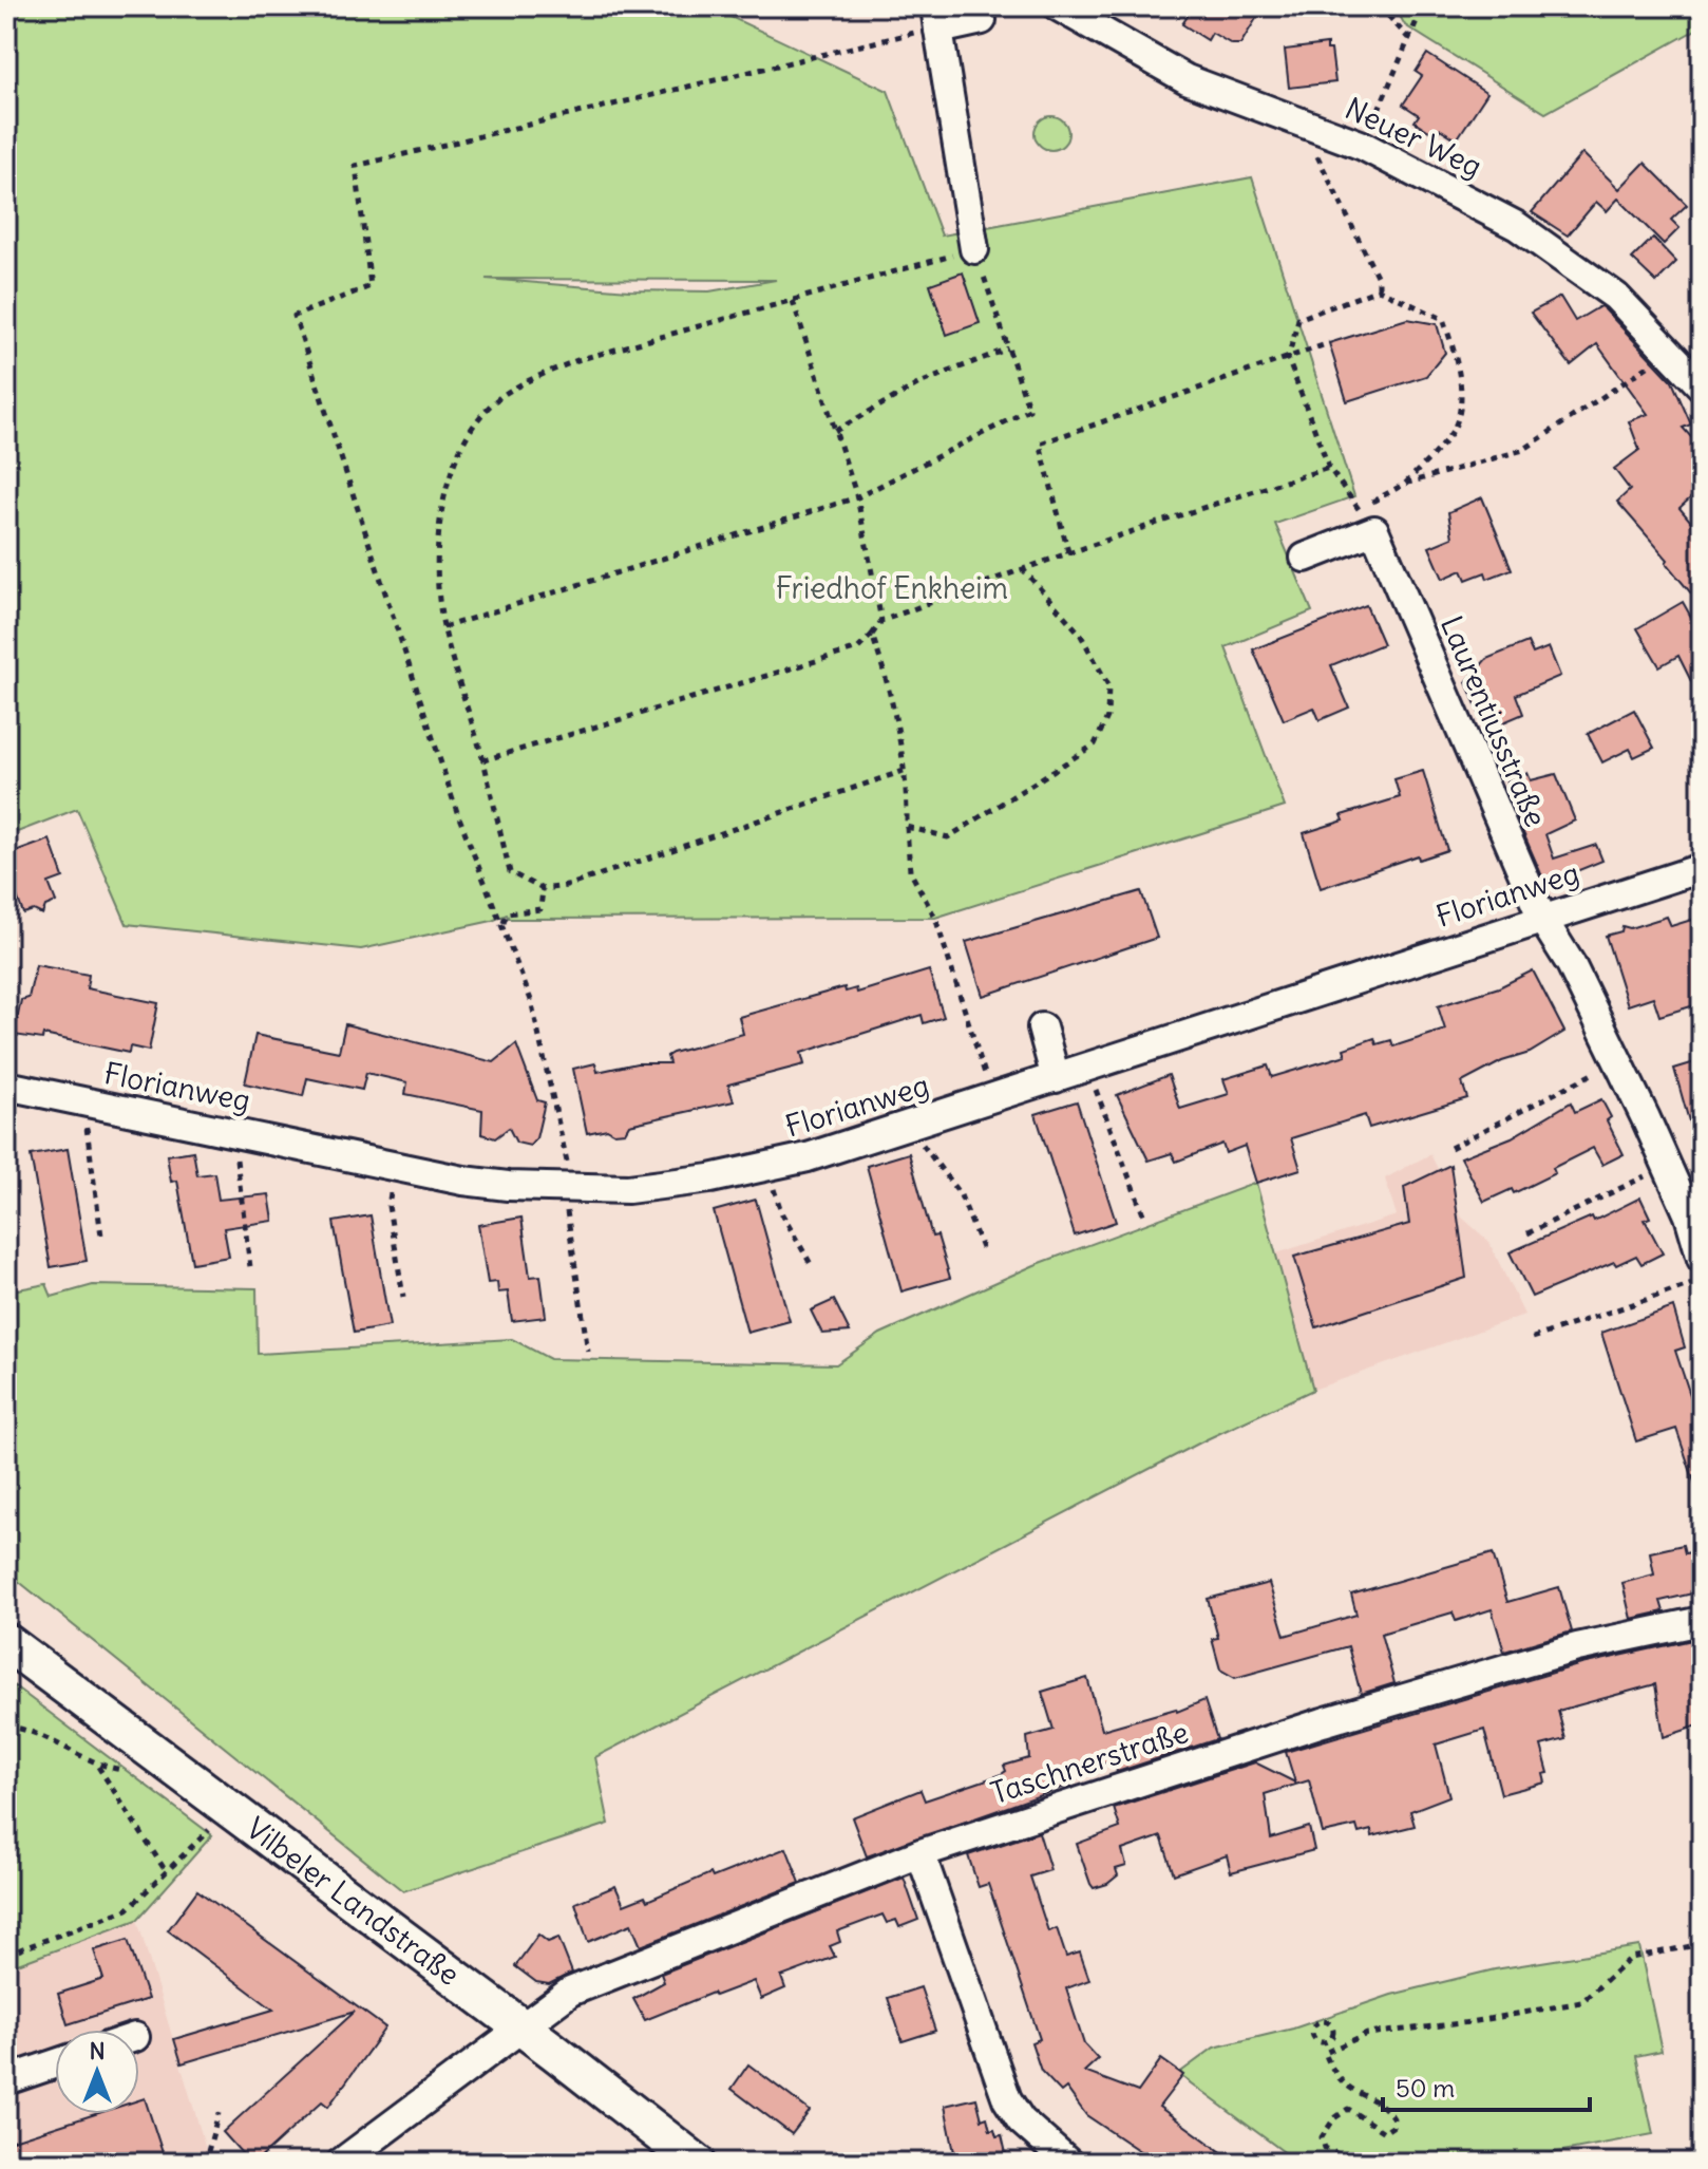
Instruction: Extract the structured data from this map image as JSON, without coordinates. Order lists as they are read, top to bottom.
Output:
{
  "streets": {
    "main road": ["Vilbeler Landstraße"],
    "street": [
      "Neuer Weg",
      "Laurentiusstraße",
      "Florianweg",
      "Taschnerstraße"
    ]
  },
  "crossings": [
    ["Laurentiusstraße", "Florianweg"],
    ["Taschnerstraße", "Vilbeler Landstraße"]
  ],
  "parks": ["Friedhof Enkheim"],
  "scale_bar": "50 m",
  "north": "top"
}
